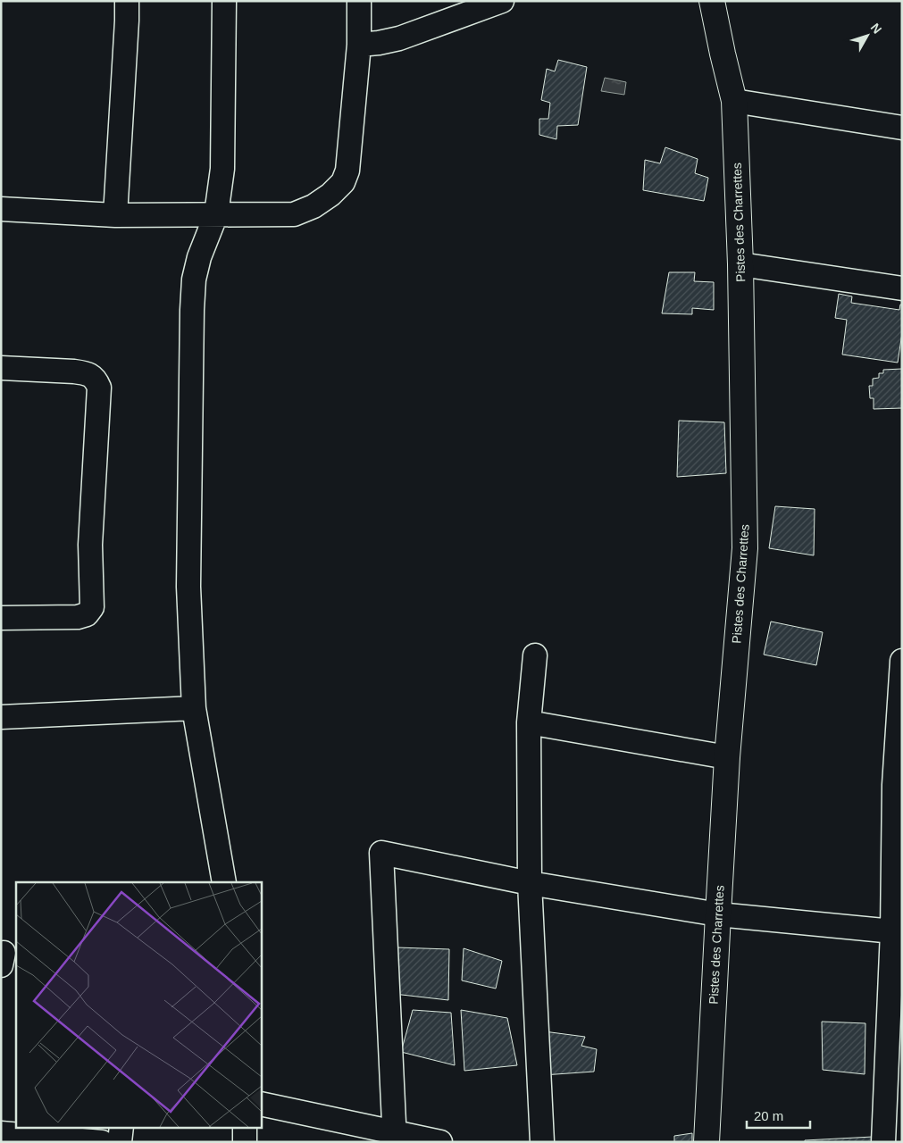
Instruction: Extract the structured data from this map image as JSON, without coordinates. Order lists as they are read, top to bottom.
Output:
{
  "streets": {
    "main road": ["Pistes des Charrettes"]
  },
  "scale_bar": "20 m",
  "north": "top right"
}
